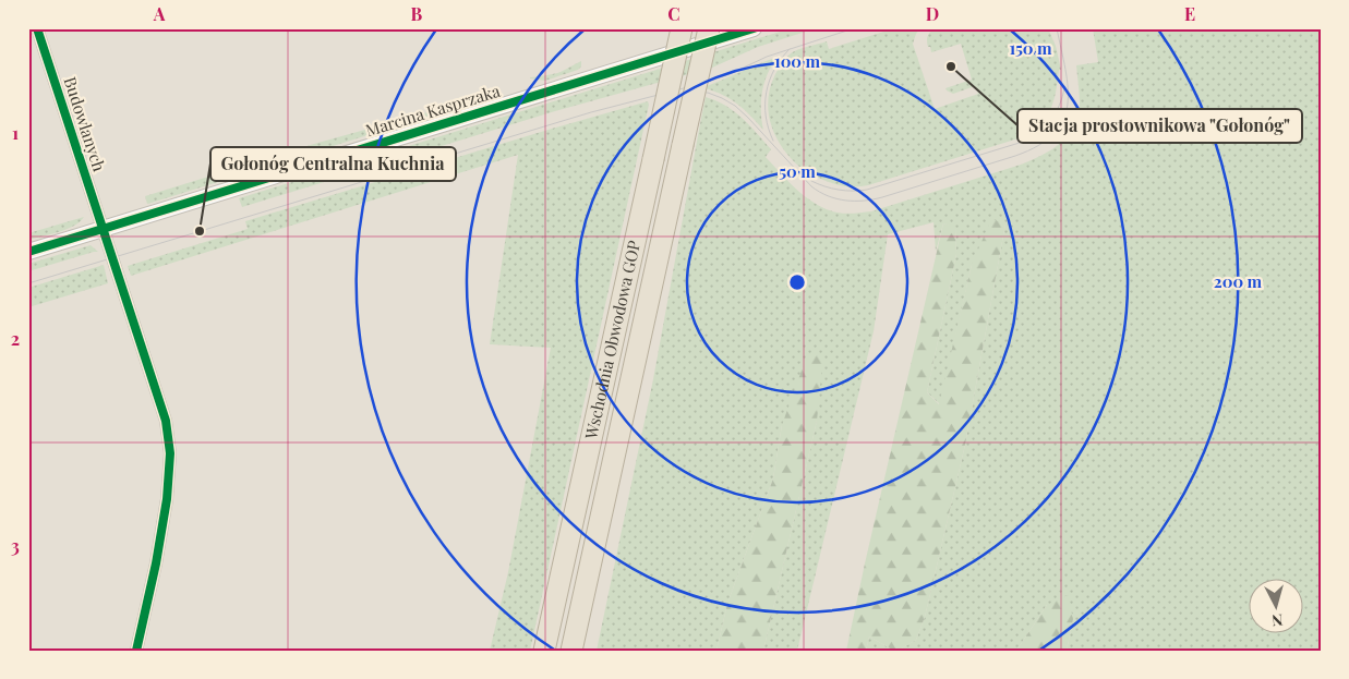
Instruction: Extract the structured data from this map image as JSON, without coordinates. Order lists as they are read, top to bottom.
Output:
{
  "streets": {
    "highway": ["Wschodnia Obwodowa GOP"],
    "street": ["Marcina Kasprzaka", "Budowlanych"]
  },
  "crossings": [
    ["Marcina Kasprzaka", "Budowlanych"]
  ],
  "places": ["Stacja prostownikowa \"Gołonóg\"", "Gołonóg Centralna Kuchnia"],
  "north": "bottom",
  "grid": {
    "columns": [
      "A",
      "B",
      "C",
      "D",
      "E"
    ],
    "rows": ["1", "2", "3"]
  },
  "rings": [
    "150 m",
    "100 m",
    "50 m",
    "200 m"
  ]
}
